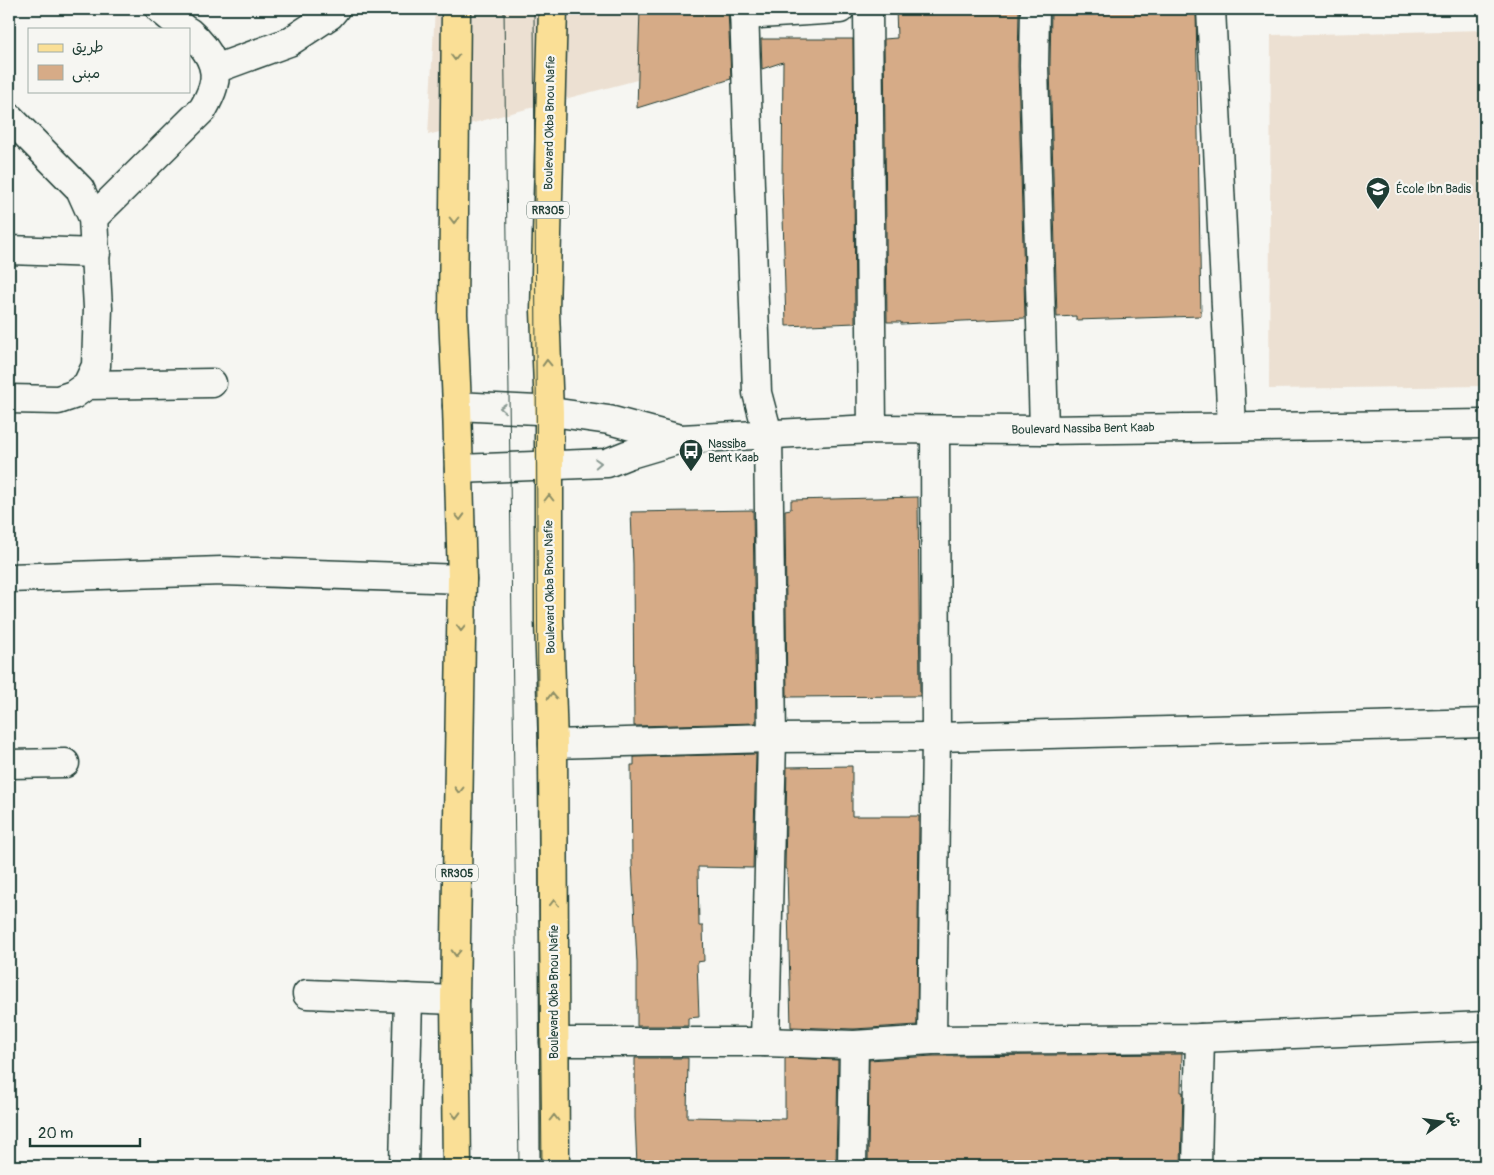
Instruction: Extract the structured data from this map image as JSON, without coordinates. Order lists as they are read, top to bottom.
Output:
{
  "streets": {
    "main road": ["Boulevard Okba Bnou Nafie", "RR305"],
    "street": ["Boulevard Nassiba Bent Kaab"]
  },
  "crossings": [
    ["Boulevard Okba Bnou Nafie", "Boulevard Nassiba Bent Kaab"],
    ["RR305", "Boulevard Nassiba Bent Kaab"]
  ],
  "places": {
    "school or university": ["École Ibn Badis"],
    "bus stop": ["Nassiba Bent Kaab"]
  },
  "legend": ["طريق", "مبنى"],
  "scale_bar": "20 m",
  "north": "right"
}
